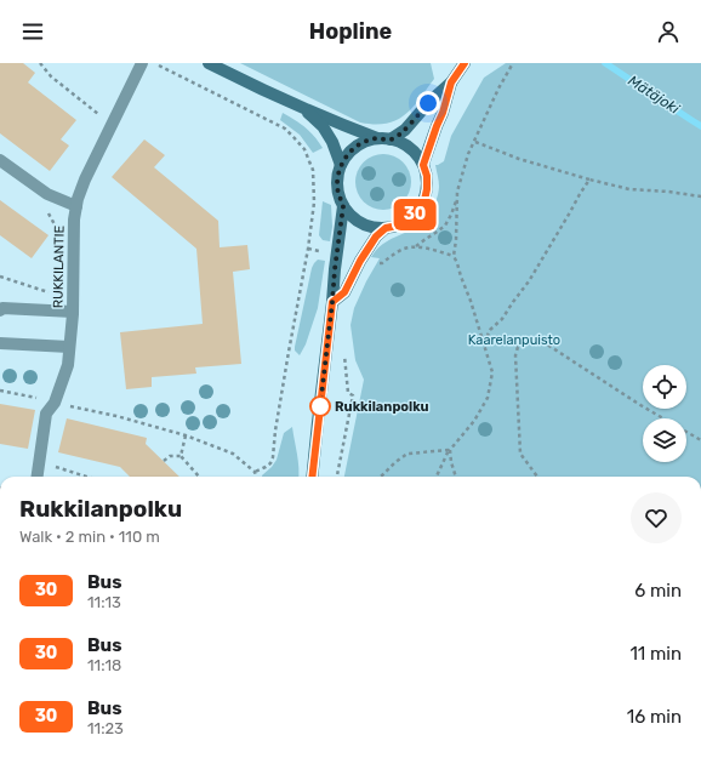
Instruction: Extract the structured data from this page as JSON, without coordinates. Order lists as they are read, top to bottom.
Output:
{
  "streets": {
    "street": ["RUKKILANTIE"]
  },
  "water": ["Mätäjoki"],
  "parks": ["Kaarelanpuisto"],
  "places": ["Rukkilanpolku"],
  "lines": ["bus line 30"],
  "page": {
    "header": "Hopline",
    "on_map": "30",
    "heading": ["Rukkilanpolku", "Walk · 2 min · 110 m"],
    "list": [
      {
        "mark": "30",
        "name": "Bus",
        "note": "11:13",
        "value": "6 min"
      },
      {
        "mark": "30",
        "name": "Bus",
        "note": "11:18",
        "value": "11 min"
      },
      {
        "mark": "30",
        "name": "Bus",
        "note": "11:23",
        "value": "16 min"
      }
    ]
  }
}
